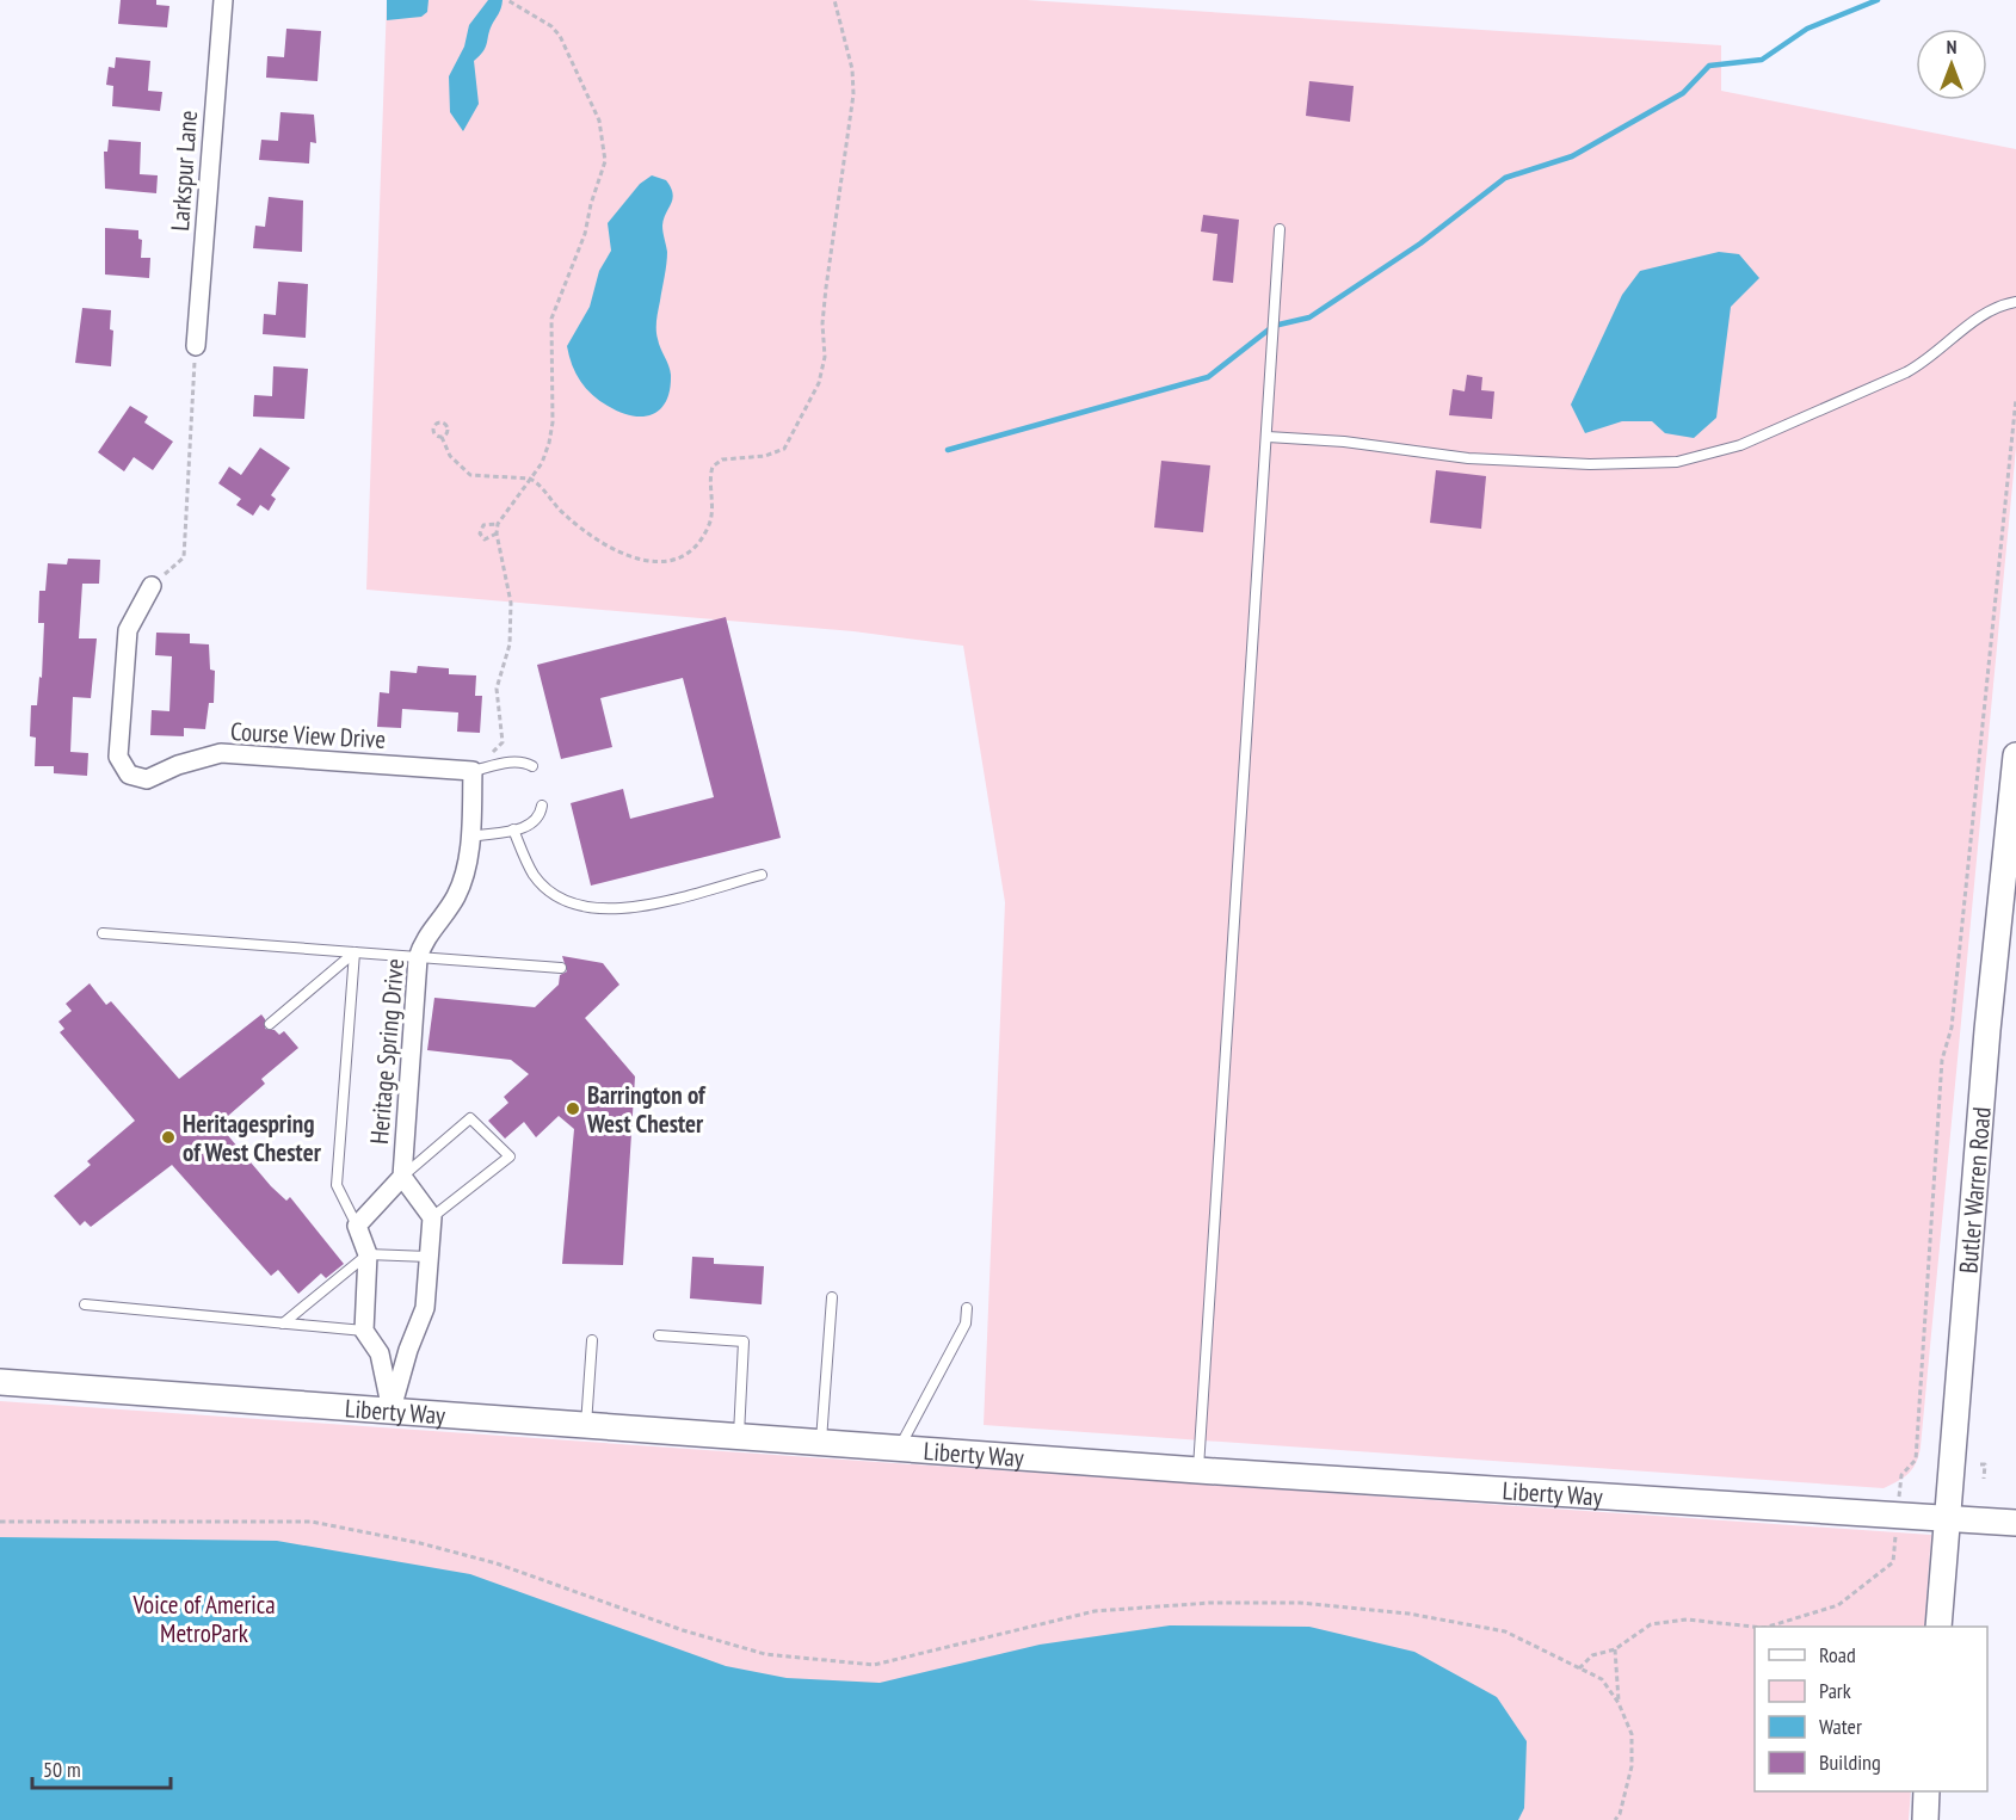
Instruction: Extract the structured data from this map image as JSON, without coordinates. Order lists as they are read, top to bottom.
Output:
{
  "streets": {
    "main road": ["Butler Warren Road", "Liberty Way"],
    "street": ["Larkspur Lane", "Course View Drive", "Heritage Spring Drive"]
  },
  "crossings": [
    ["Course View Drive", "Heritage Spring Drive"],
    ["Butler Warren Road", "Liberty Way"]
  ],
  "parks": ["Voice of America MetroPark"],
  "places": ["Barrington of West Chester", "Heritagespring of West Chester"],
  "legend": [
    "Road",
    "Park",
    "Water",
    "Building"
  ],
  "scale_bar": "50 m",
  "north": "top"
}
